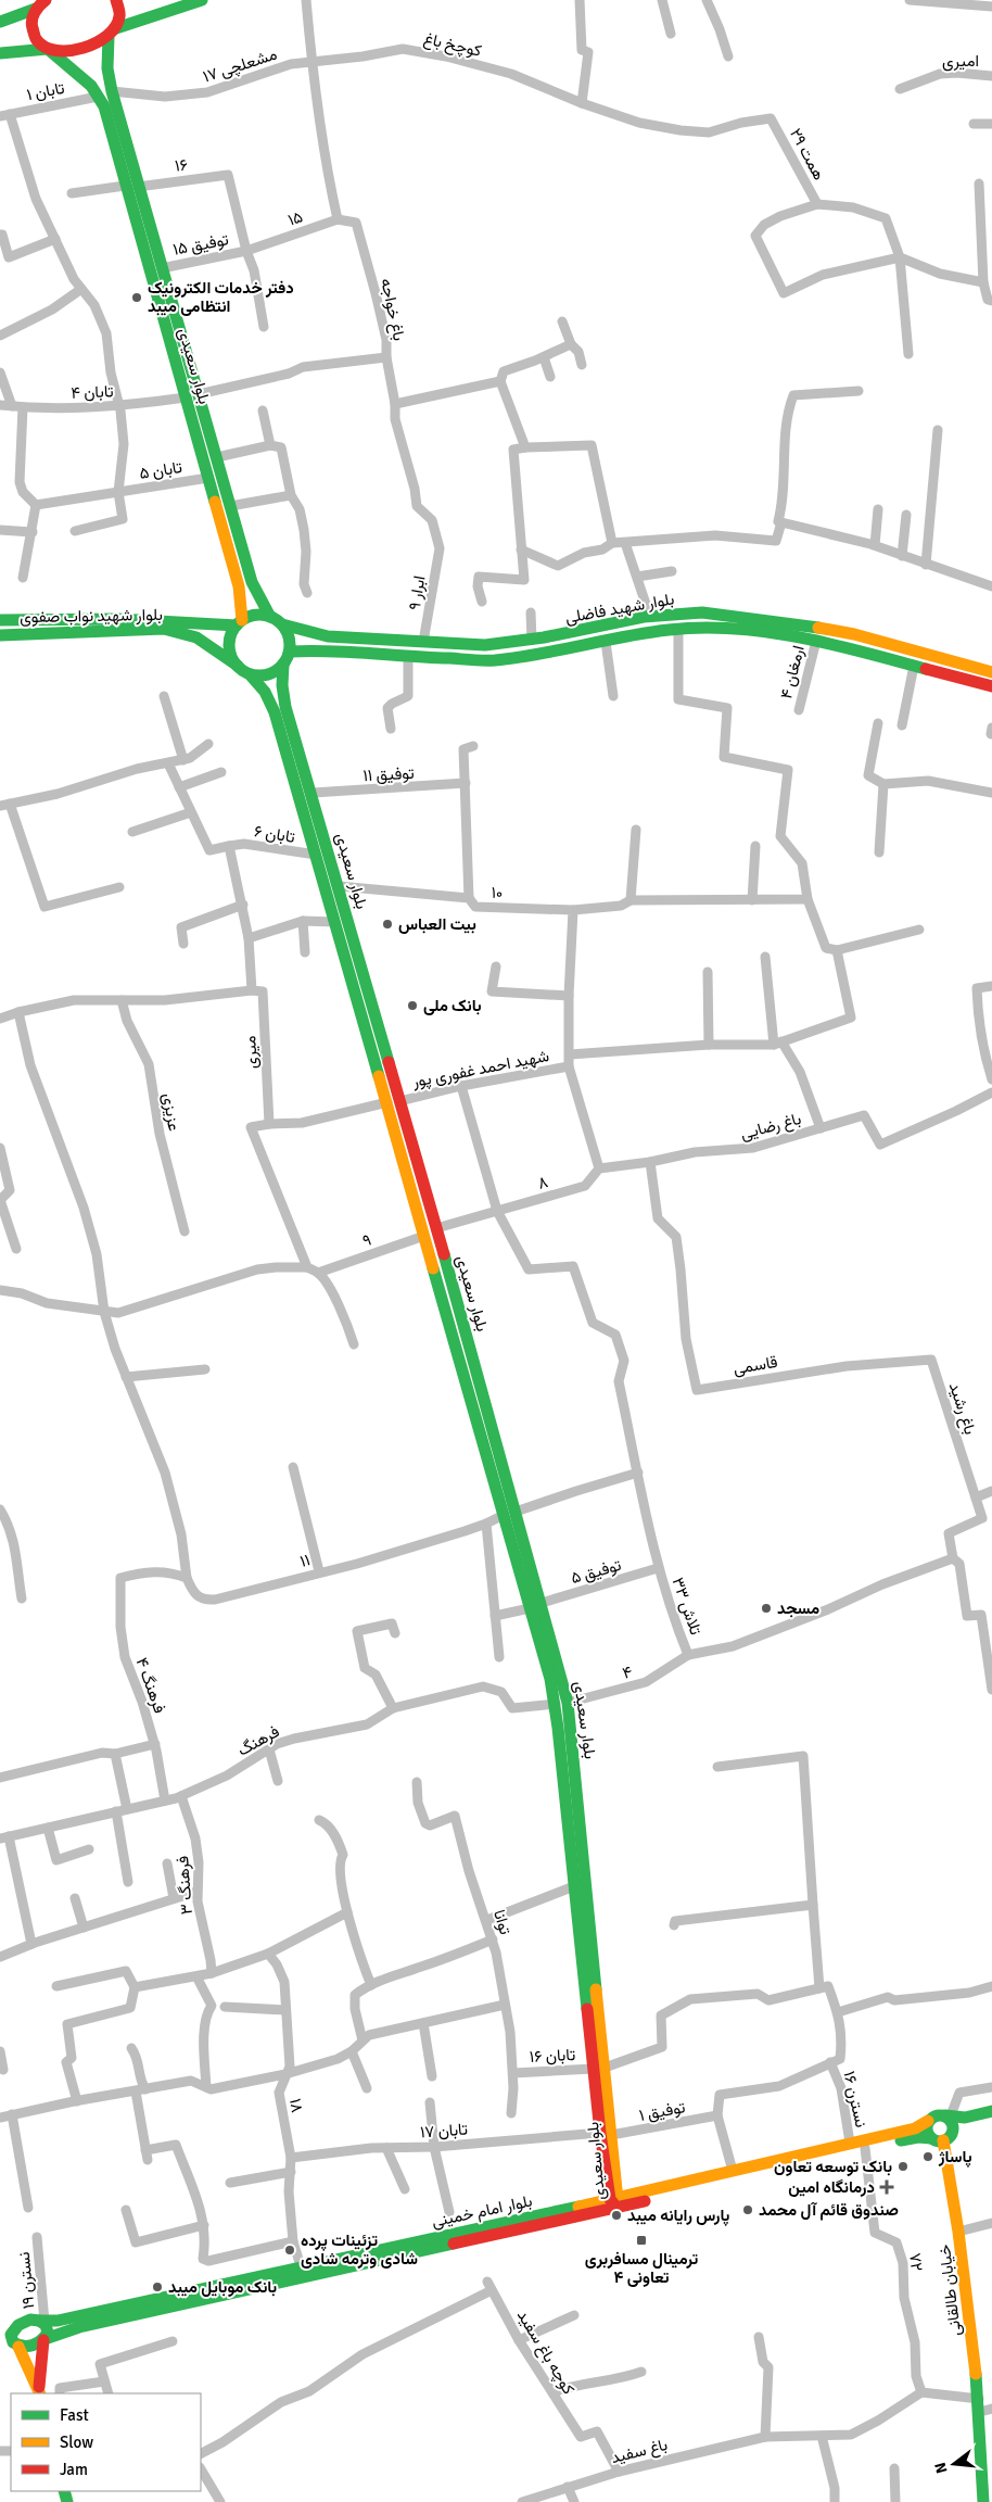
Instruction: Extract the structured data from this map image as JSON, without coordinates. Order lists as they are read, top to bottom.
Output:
{
  "streets": {
    "main road": [
      "بلوار سعیدی",
      "بلوار شهید فاضلی",
      "بلوار شهید نواب صفوی",
      "بلوار امام خمینی",
      "خیابان طالقانی"
    ],
    "street": [
      "کوچخ باغ",
      "امیری",
      "مشعلچی ۱۷",
      "تابان ۱",
      "همت ۲۹",
      "۱۶",
      "۱۵",
      "توفیق ۱۵",
      "باغ خواجه",
      "تابان ۴",
      "تابان ۵",
      "ابرار ۹",
      "ارمغان ۴",
      "توفیق ۱۱",
      "تابان ۶",
      "۱۰",
      "میری",
      "شهید احمد غفوری پور",
      "عزیزی",
      "باغ رضایی",
      "۸",
      "۹",
      "قاسمی",
      "باغ رشید",
      "۱۱",
      "توفیق ۵",
      "تلاش ۳۳",
      "۴",
      "فرهنگ ۴",
      "فرهنگ",
      "فرهنگ ۳",
      "توانا",
      "تابان ۱۶",
      "نسترن ۱۶",
      "۱۸",
      "توفیق ۱",
      "تابان ۱۷",
      "۷۲",
      "نسترن ۱۹",
      "کوچه باغ سفید",
      "باغ سفید"
    ]
  },
  "crossings": [
    ["کوچخ باغ", "مشعلچی ۱۷"],
    ["کوچخ باغ", "همت ۲۹"],
    ["مشعلچی ۱۷", "بلوار سعیدی"],
    ["تابان ۱", "بلوار سعیدی"],
    ["۱۶", "۱۵"],
    ["۱۶", "توفیق ۱۵"],
    ["۱۶", "بلوار سعیدی"],
    ["۱۵", "توفیق ۱۵"],
    ["۱۵", "باغ خواجه"],
    ["توفیق ۱۵", "بلوار سعیدی"],
    ["باغ خواجه", "ابرار ۹"],
    ["بلوار سعیدی", "تابان ۴"],
    ["بلوار سعیدی", "تابان ۵"],
    ["بلوار سعیدی", "بلوار شهید فاضلی"],
    ["بلوار سعیدی", "بلوار شهید نواب صفوی"],
    ["بلوار سعیدی", "توفیق ۱۱"],
    ["بلوار سعیدی", "تابان ۶"],
    ["بلوار سعیدی", "۱۰"],
    ["بلوار سعیدی", "شهید احمد غفوری پور"],
    ["بلوار سعیدی", "۸"],
    ["بلوار سعیدی", "۹"],
    ["بلوار سعیدی", "۱۱"],
    ["بلوار سعیدی", "توفیق ۵"],
    ["بلوار سعیدی", "۴"],
    ["بلوار سعیدی", "فرهنگ"],
    ["بلوار سعیدی", "تابان ۱۶"],
    ["بلوار سعیدی", "توفیق ۱"],
    ["بلوار سعیدی", "تابان ۱۷"],
    ["بلوار سعیدی", "بلوار امام خمینی"],
    ["ابرار ۹", "بلوار شهید فاضلی"],
    ["بلوار شهید فاضلی", "بلوار شهید نواب صفوی"],
    ["بلوار شهید فاضلی", "ارمغان ۴"],
    ["میری", "شهید احمد غفوری پور"],
    ["باغ رضایی", "قاسمی"],
    ["۸", "تلاش ۳۳"],
    ["قاسمی", "باغ رشید"],
    ["۱۱", "تلاش ۳۳"],
    ["۱۱", "فرهنگ ۴"],
    ["توفیق ۵", "تلاش ۳۳"],
    ["تلاش ۳۳", "۴"],
    ["۴", "فرهنگ"],
    ["فرهنگ ۴", "فرهنگ"],
    ["فرهنگ", "فرهنگ ۳"],
    ["توانا", "تابان ۱۶"],
    ["نسترن ۱۶", "بلوار امام خمینی"],
    ["۱۸", "تابان ۱۷"],
    ["۱۸", "بلوار امام خمینی"],
    ["توفیق ۱", "تابان ۱۷"],
    ["بلوار امام خمینی", "۷۲"],
    ["بلوار امام خمینی", "نسترن ۱۹"],
    ["بلوار امام خمینی", "خیابان طالقانی"],
    ["۷۲", "باغ سفید"],
    ["کوچه باغ سفید", "باغ سفید"]
  ],
  "places": {
    "other": [
      "دفتر خدمات الکترونیک انتظامی میبد",
      "بیت العباس",
      "بانک ملی",
      "مسجد",
      "پاساژ",
      "بانک توسعه تعاون",
      "صندوق قائم آل محمد",
      "پارس رایانه میبد",
      "تزئینات پرده شادی وترمه شادی",
      "بانک موبایل میبد"
    ],
    "health": ["درمانگاه امین"],
    "transit": ["ترمینال مسافربری تعاونی ۴"]
  },
  "legend": ["Fast", "Slow", "Jam"],
  "north": "left"
}
